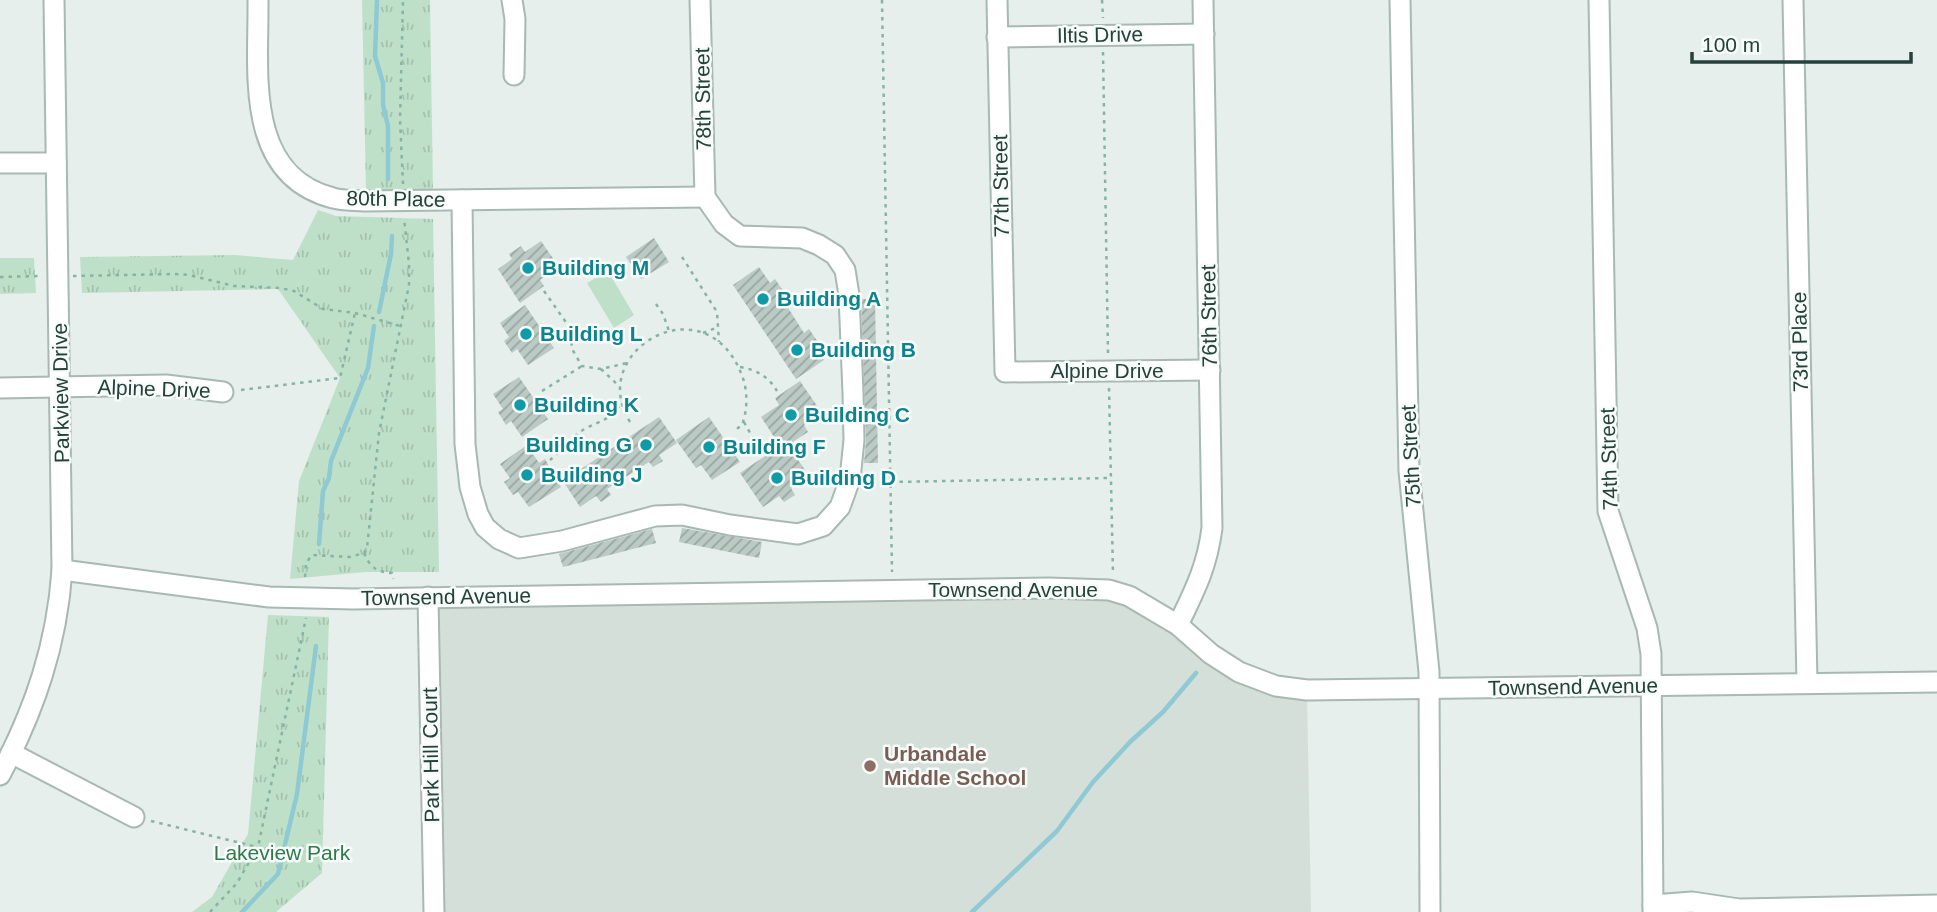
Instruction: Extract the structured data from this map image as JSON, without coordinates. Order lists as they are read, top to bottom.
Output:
{
  "streets": {
    "street": [
      "Iltis Drive",
      "78th Street",
      "77th Street",
      "80th Place",
      "76th Street",
      "73rd Place",
      "Alpine Drive",
      "Parkview Drive",
      "75th Street",
      "74th Street",
      "Townsend Avenue",
      "Park Hill Court"
    ]
  },
  "crossings": [
    ["Iltis Drive", "77th Street"],
    ["Iltis Drive", "76th Street"],
    ["78th Street", "80th Place"],
    ["77th Street", "Alpine Drive"],
    ["76th Street", "Alpine Drive"],
    ["76th Street", "Townsend Avenue"],
    ["73rd Place", "Townsend Avenue"],
    ["Alpine Drive", "Parkview Drive"],
    ["Parkview Drive", "Townsend Avenue"],
    ["75th Street", "Townsend Avenue"],
    ["74th Street", "Townsend Avenue"],
    ["Townsend Avenue", "Park Hill Court"]
  ],
  "parks": ["Lakeview Park"],
  "places": [
    "Building M",
    "Building A",
    "Building L",
    "Building B",
    "Building K",
    "Building C",
    "Building G",
    "Building F",
    "Building J",
    "Building D",
    "Urbandale Middle School"
  ],
  "scale_bar": "100 m"
}
